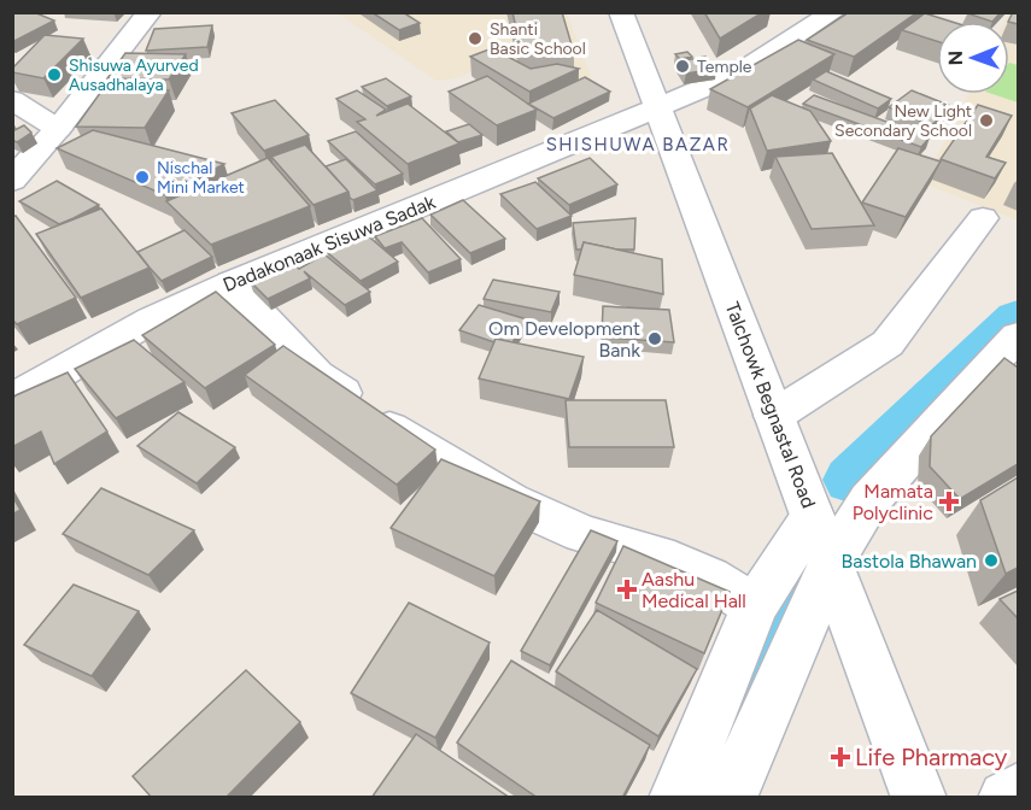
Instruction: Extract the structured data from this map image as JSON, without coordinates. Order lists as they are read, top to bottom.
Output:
{
  "streets": {
    "main road": ["Dadakonaak Sisuwa Sadak", "Talchowk Begnastal Road"]
  },
  "crossings": [
    ["Dadakonaak Sisuwa Sadak", "Talchowk Begnastal Road"]
  ],
  "districts": ["SHISHUWA BAZAR"],
  "places": {
    "other": [
      "Shanti Basic School",
      "Temple",
      "Shisuwa Ayurved Ausadhalaya",
      "New Light Secondary School",
      "Nischal Mini Market",
      "Om Development Bank",
      "Bastola Bhawan"
    ],
    "health": ["Mamata Polyclinic", "Aashu Medical Hall", "Life Pharmacy"]
  },
  "north": "left"
}
